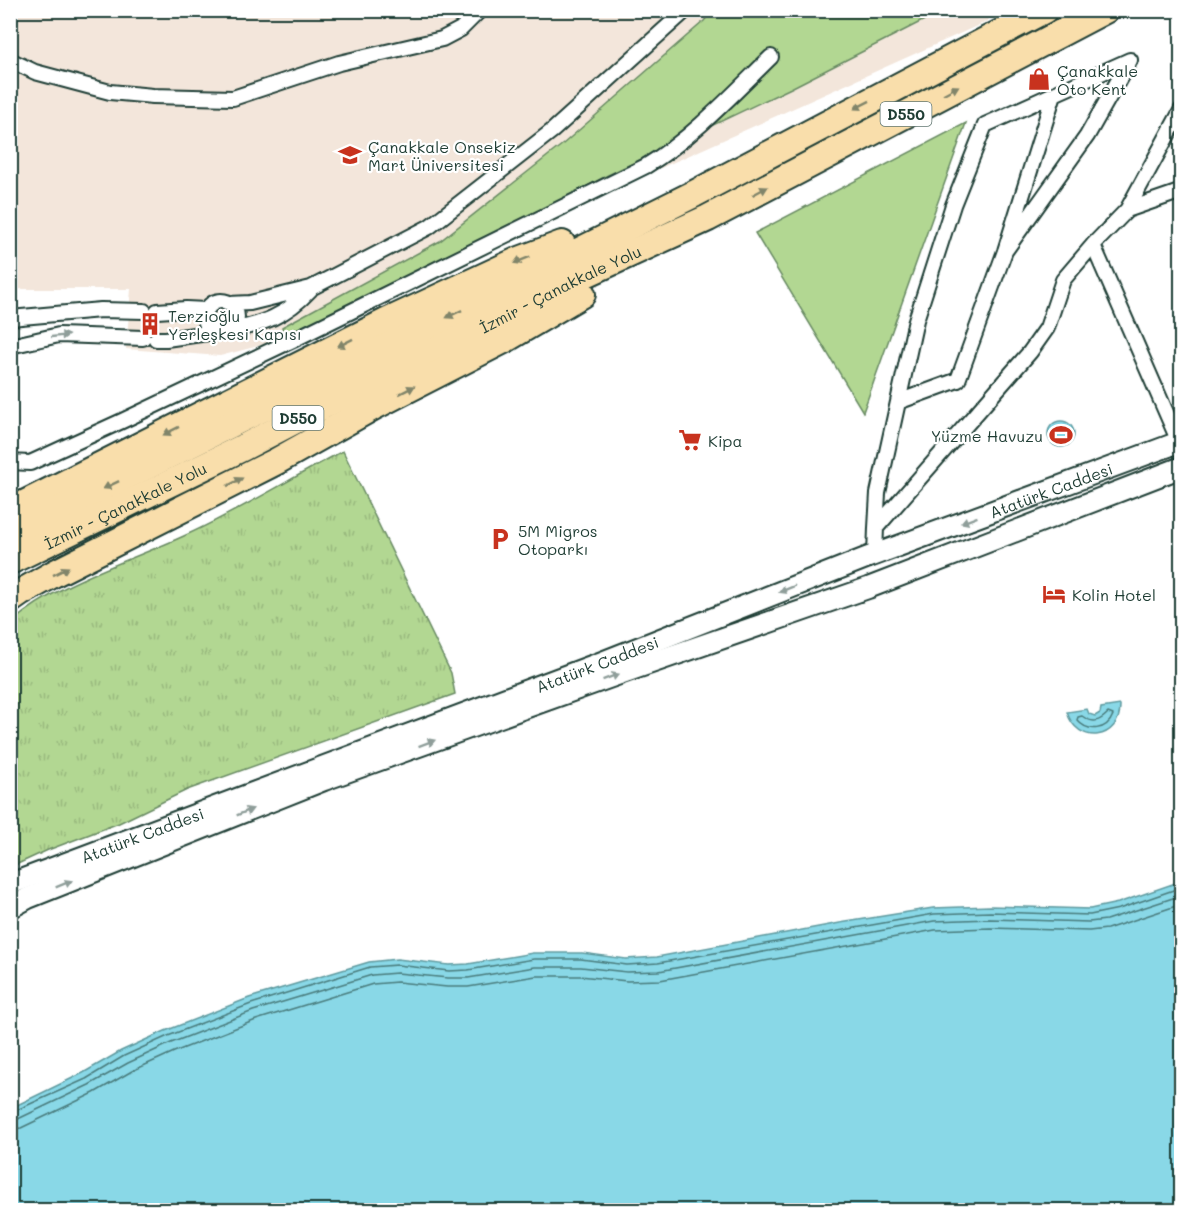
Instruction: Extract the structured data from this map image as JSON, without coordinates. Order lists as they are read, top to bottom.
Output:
{
  "streets": {
    "highway": ["D550", "İzmir - Çanakkale Yolu"],
    "main road": ["Atatürk Caddesi"]
  },
  "crossings": [
    ["D550", "İzmir - Çanakkale Yolu"]
  ],
  "places": {
    "shop": ["Çanakkale Oto Kent"],
    "school or university": ["Çanakkale Onsekiz Mart Üniversitesi"],
    "building": ["Terzioğlu Yerleşkesi Kapısı"],
    "sports": ["Yüzme Havuzu"],
    "supermarket": ["Kipa"],
    "parking": ["5M Migros Otoparkı"],
    "hotel": ["Kolin Hotel"]
  }
}
